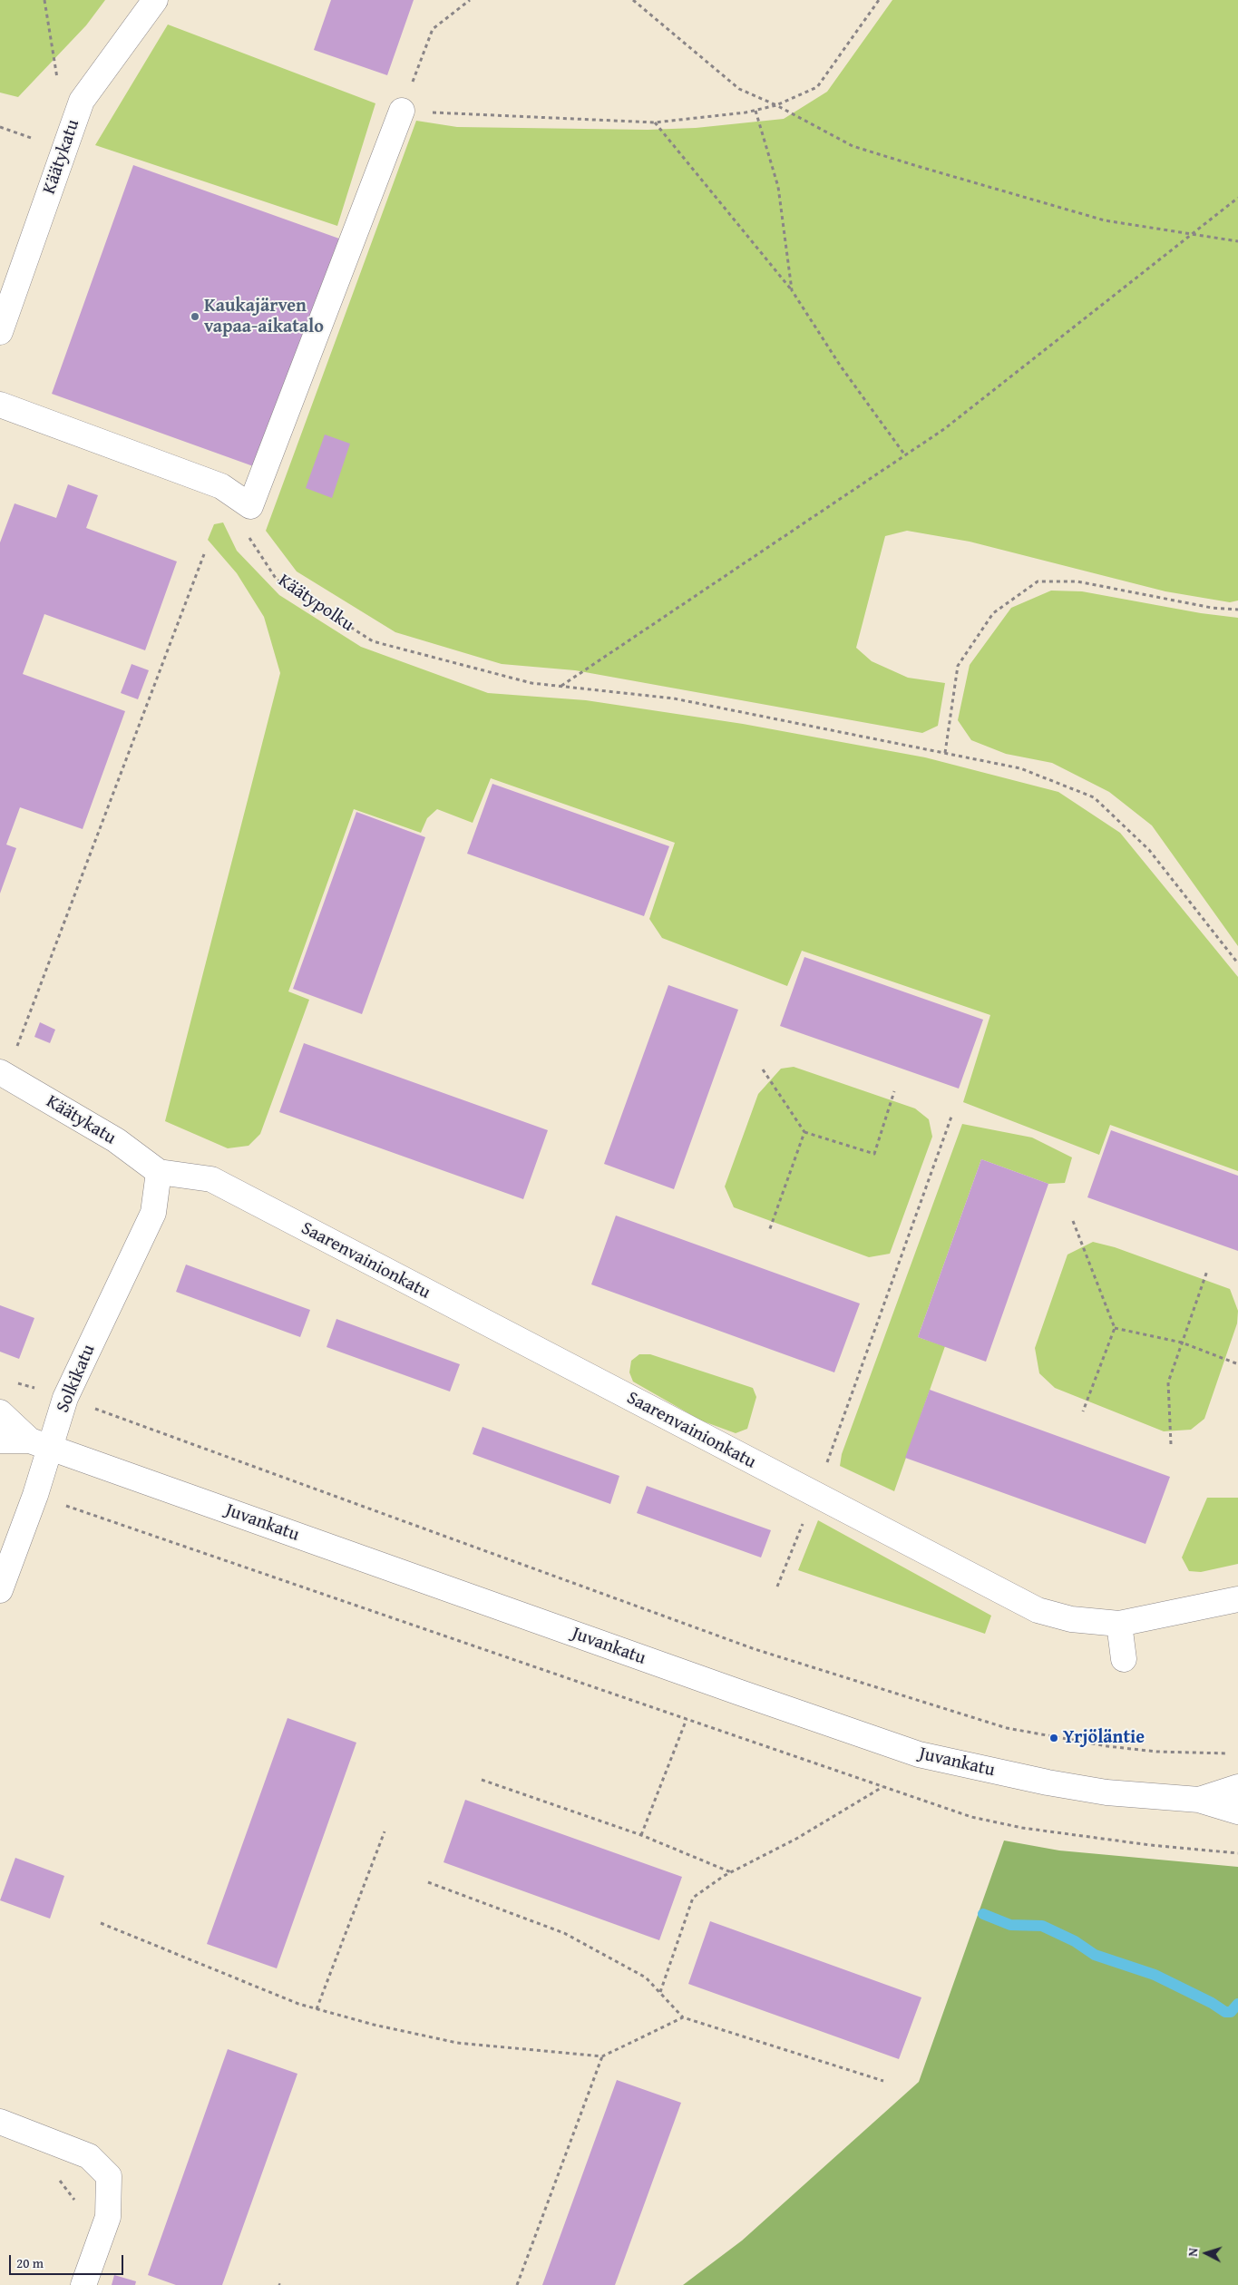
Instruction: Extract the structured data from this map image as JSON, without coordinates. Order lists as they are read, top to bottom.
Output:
{
  "streets": {
    "street": [
      "Käätykatu",
      "Saarenvainionkatu",
      "Solkikatu",
      "Juvankatu"
    ],
    "path": ["Käätypolku"]
  },
  "crossings": [
    ["Käätykatu", "Saarenvainionkatu"],
    ["Käätykatu", "Solkikatu"],
    ["Saarenvainionkatu", "Solkikatu"],
    ["Solkikatu", "Juvankatu"]
  ],
  "places": ["Kaukajärven vapaa-aikatalo", "Yrjöläntie"],
  "scale_bar": "20 m",
  "north": "left"
}
